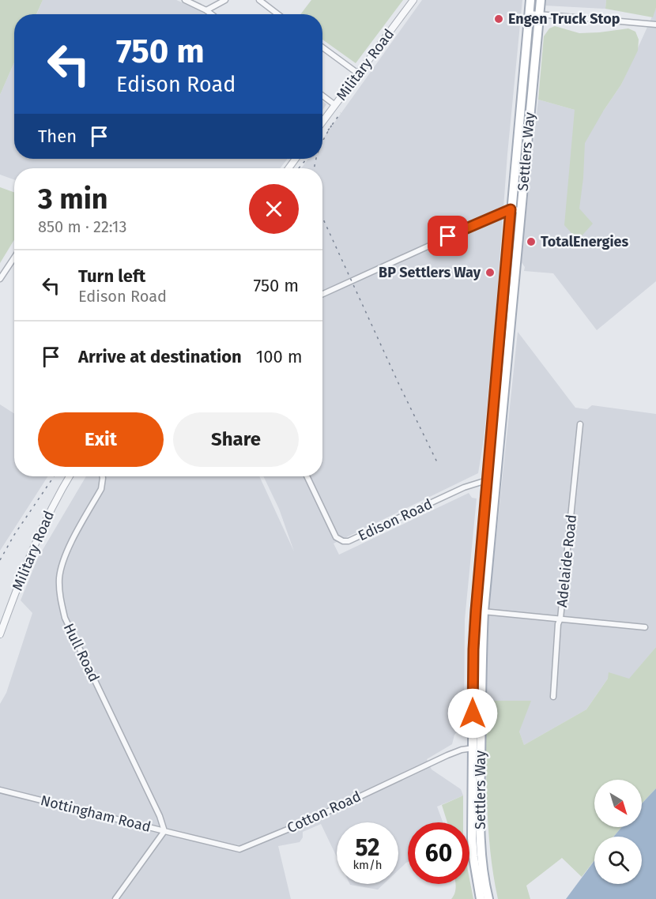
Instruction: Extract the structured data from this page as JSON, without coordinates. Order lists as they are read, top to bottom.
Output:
{
  "streets": {
    "main road": ["Settlers Way"],
    "street": [
      "Military Road",
      "Edison Road",
      "Adelaide Road",
      "Hull Road",
      "Cotton Road",
      "Nottingham Road"
    ]
  },
  "crossings": [
    ["Settlers Way", "Edison Road"],
    ["Settlers Way", "Cotton Road"],
    ["Hull Road", "Cotton Road"],
    ["Hull Road", "Nottingham Road"],
    ["Cotton Road", "Nottingham Road"]
  ],
  "places": ["Engen Truck Stop", "TotalEnergies", "BP Settlers Way"],
  "north": "bottom right",
  "page": {
    "turn": ["750 m", "Edison Road"],
    "then": "Then",
    "heading": ["3 min", "850 m · 22:13"],
    "list": [
      {
        "name": "Turn left",
        "note": "Edison Road",
        "value": "750 m"
      },
      {
        "name": "Arrive at destination",
        "value": "100 m"
      }
    ],
    "buttons": ["Exit", "Share"],
    "speed": "52 km/h",
    "limit": "60"
  }
}
